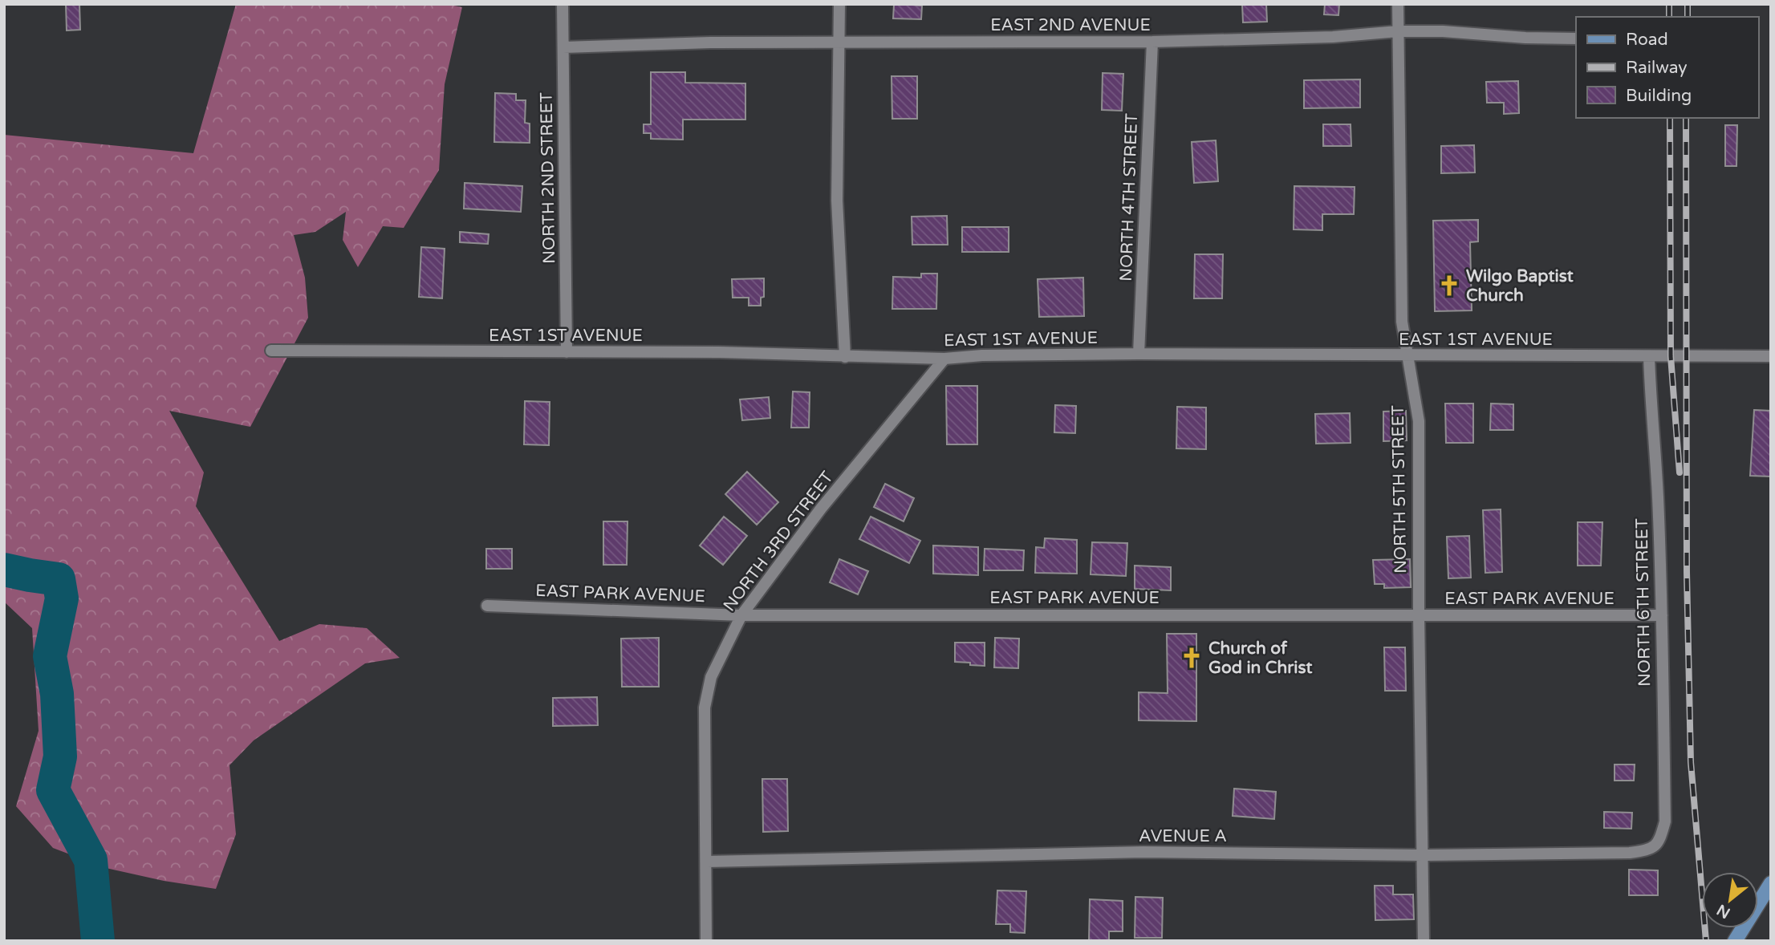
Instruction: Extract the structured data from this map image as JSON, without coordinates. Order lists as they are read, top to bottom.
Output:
{
  "streets": {
    "street": [
      "EAST 2ND AVENUE",
      "NORTH 2ND STREET",
      "NORTH 4TH STREET",
      "EAST 1ST AVENUE",
      "NORTH 5TH STREET",
      "NORTH 3RD STREET",
      "EAST PARK AVENUE",
      "NORTH 6TH STREET",
      "AVENUE A"
    ]
  },
  "crossings": [
    ["EAST 2ND AVENUE", "NORTH 2ND STREET"],
    ["EAST 2ND AVENUE", "NORTH 4TH STREET"],
    ["EAST 2ND AVENUE", "NORTH 5TH STREET"],
    ["NORTH 2ND STREET", "EAST 1ST AVENUE"],
    ["NORTH 4TH STREET", "EAST 1ST AVENUE"],
    ["EAST 1ST AVENUE", "NORTH 5TH STREET"],
    ["EAST 1ST AVENUE", "NORTH 3RD STREET"],
    ["EAST 1ST AVENUE", "NORTH 6TH STREET"],
    ["NORTH 5TH STREET", "EAST PARK AVENUE"],
    ["NORTH 5TH STREET", "AVENUE A"],
    ["NORTH 3RD STREET", "EAST PARK AVENUE"],
    ["NORTH 3RD STREET", "AVENUE A"],
    ["EAST PARK AVENUE", "NORTH 6TH STREET"],
    ["NORTH 6TH STREET", "AVENUE A"]
  ],
  "places": {
    "church": ["Wilgo Baptist Church", "Church of God in Christ"]
  },
  "legend": ["Road", "Railway", "Building"],
  "north": "bottom left"
}
